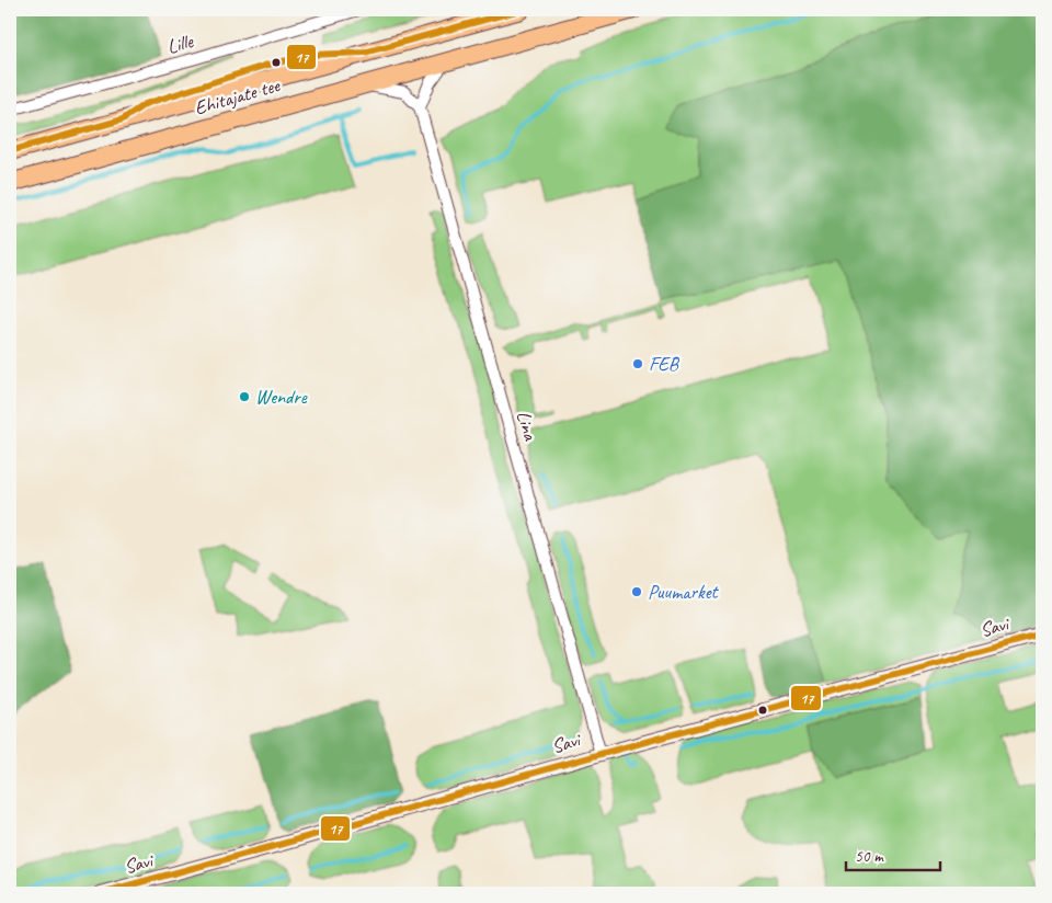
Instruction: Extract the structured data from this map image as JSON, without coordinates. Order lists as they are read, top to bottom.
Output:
{
  "streets": {
    "highway": ["Ehitajate tee"],
    "street": ["Lille", "Lina", "Savi"]
  },
  "crossings": [
    ["Lina", "Savi"]
  ],
  "places": ["FEB", "Wendre", "Puumarket"],
  "lines": ["transit line 17"],
  "scale_bar": "50 m"
}
